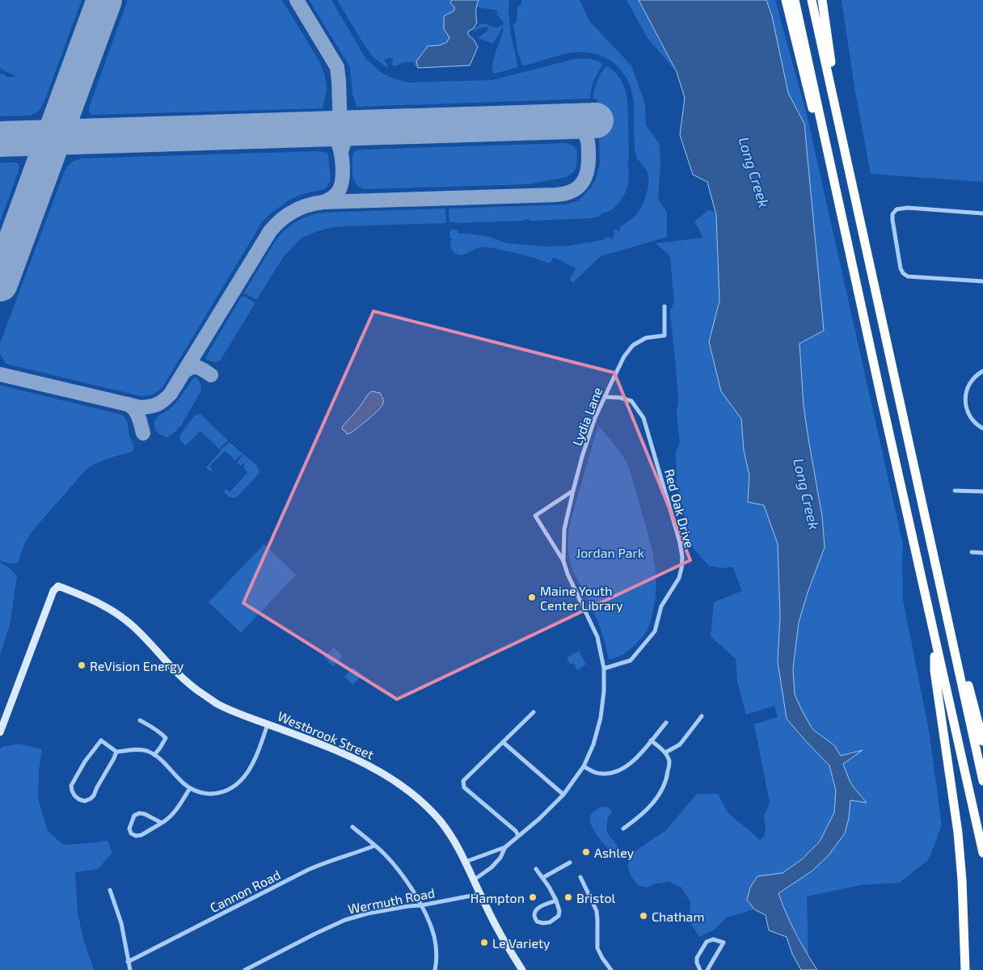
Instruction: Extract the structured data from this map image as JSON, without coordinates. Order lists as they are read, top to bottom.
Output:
{
  "streets": {
    "street": [
      "Lydia Lane",
      "Red Oak Drive",
      "Westbrook Street",
      "Cannon Road",
      "Wermuth Road"
    ]
  },
  "crossings": [
    ["Lydia Lane", "Red Oak Drive"],
    ["Westbrook Street", "Wermuth Road"]
  ],
  "water": ["Long Creek"],
  "parks": ["Jordan Park"],
  "places": [
    "Maine Youth Center Library",
    "ReVision Energy",
    "Ashley",
    "Hampton",
    "Bristol",
    "Chatham",
    "Le Variety"
  ]
}
